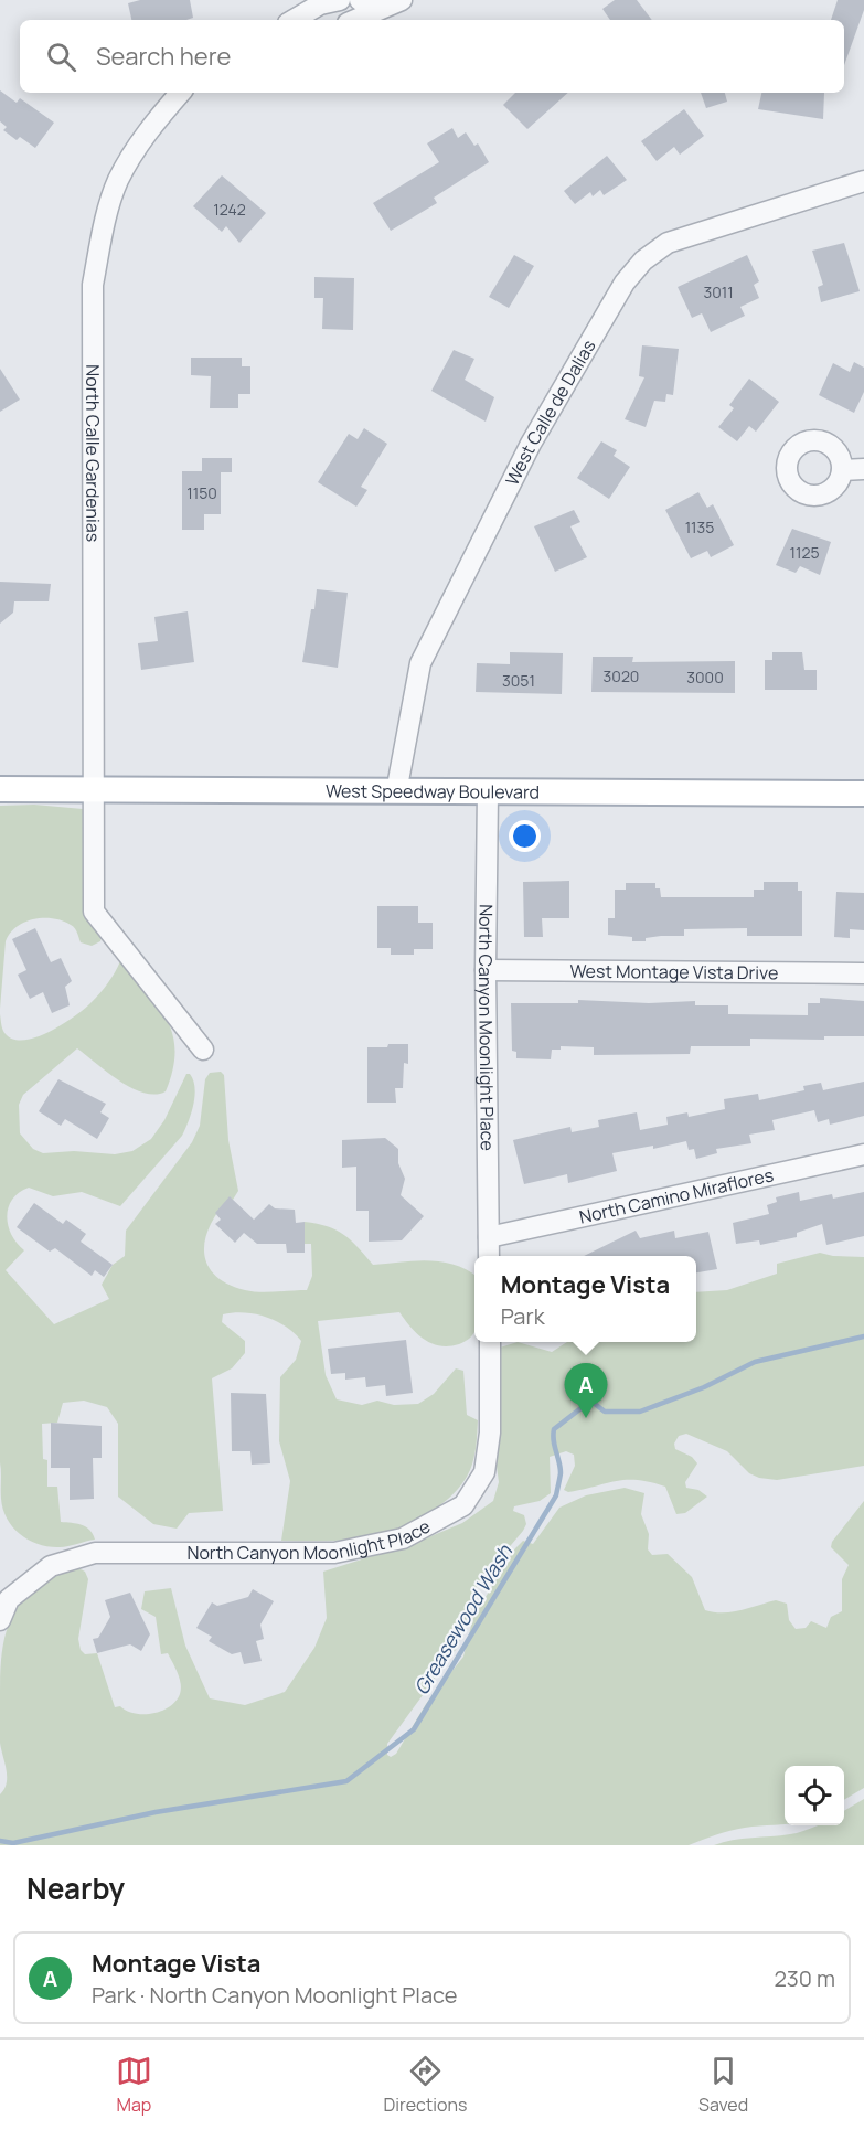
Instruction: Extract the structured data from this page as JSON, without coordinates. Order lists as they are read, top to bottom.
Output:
{
  "streets": {
    "main road": ["West Speedway Boulevard"],
    "street": [
      "West Calle de Dalias",
      "North Calle Gardenias",
      "West Montage Vista Drive",
      "North Canyon Moonlight Place",
      "North Camino Miraflores"
    ]
  },
  "crossings": [
    ["West Calle de Dalias", "West Speedway Boulevard"],
    ["North Calle Gardenias", "West Speedway Boulevard"],
    ["West Speedway Boulevard", "North Canyon Moonlight Place"],
    ["West Montage Vista Drive", "North Canyon Moonlight Place"],
    ["North Canyon Moonlight Place", "North Camino Miraflores"]
  ],
  "water": ["Greasewood Wash"],
  "house_numbers": [
    "1242",
    "3011",
    "1150",
    "1135",
    "1125",
    "3020",
    "3000",
    "3051"
  ],
  "page": {
    "search": "Search here",
    "popup": ["Montage Vista", "Park"],
    "pins": "A",
    "heading": "Nearby",
    "list": [
      {
        "mark": "A",
        "name": "Montage Vista",
        "note": "Park · North Canyon Moonlight Place",
        "value": "230 m"
      }
    ],
    "nav": ["Map", "Directions", "Saved"]
  }
}
